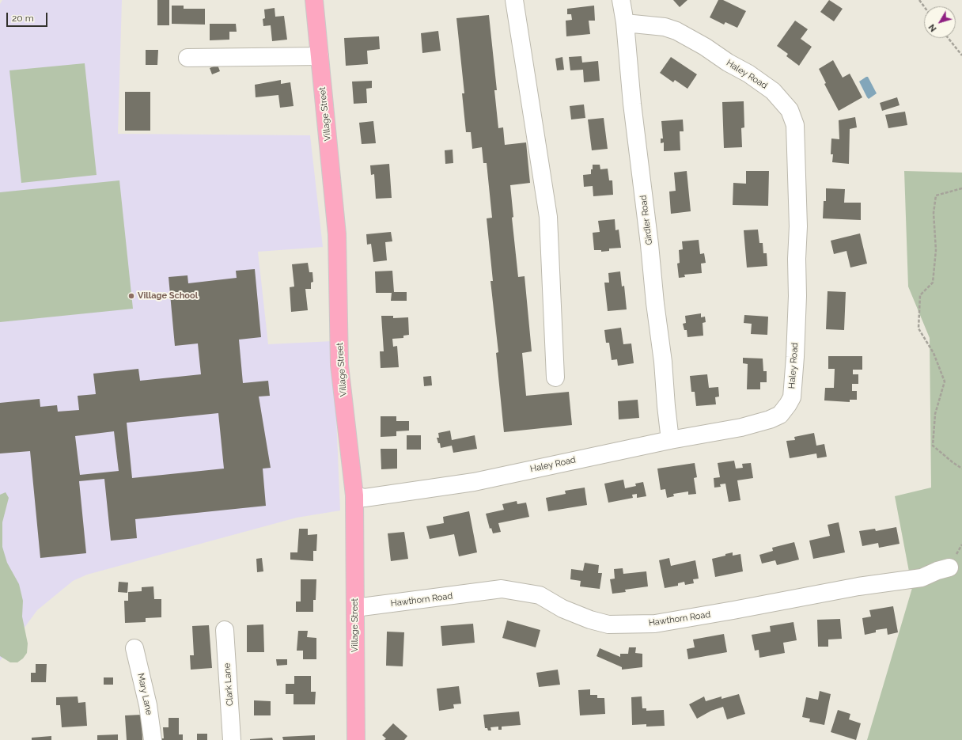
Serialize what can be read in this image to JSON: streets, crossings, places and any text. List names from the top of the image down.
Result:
{
  "streets": {
    "main road": ["Village Street"],
    "street": [
      "Haley Road",
      "Girdler Road",
      "Hawthorn Road",
      "Clark Lane",
      "Mary Lane"
    ]
  },
  "crossings": [
    ["Haley Road", "Village Street"],
    ["Haley Road", "Girdler Road"],
    ["Village Street", "Hawthorn Road"]
  ],
  "places": ["Village School"],
  "scale_bar": "20 m",
  "north": "bottom left"
}
